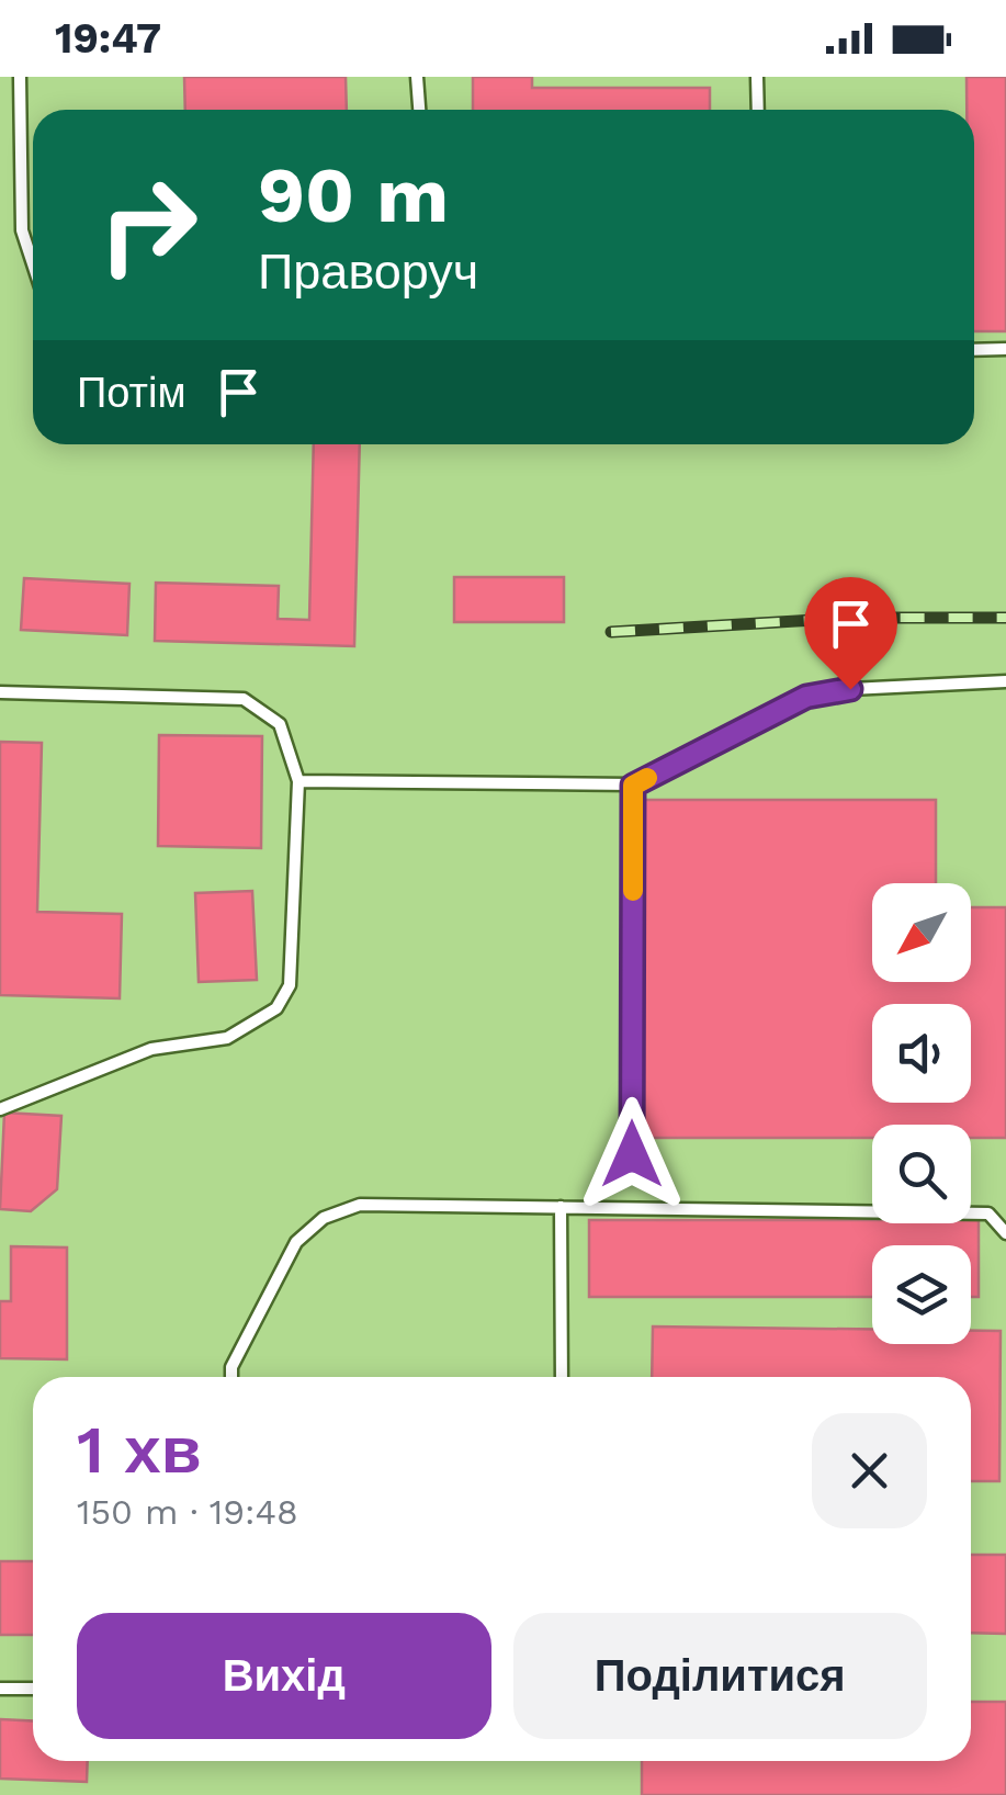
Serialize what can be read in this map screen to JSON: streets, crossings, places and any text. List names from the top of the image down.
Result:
{
  "north": "bottom left",
  "page": {
    "status": "19:47",
    "turn": ["90 m", "Праворуч"],
    "then": "Потім",
    "heading": ["1 хв", "150 m · 19:48"],
    "buttons": ["Вихід", "Поділитися"]
  }
}
